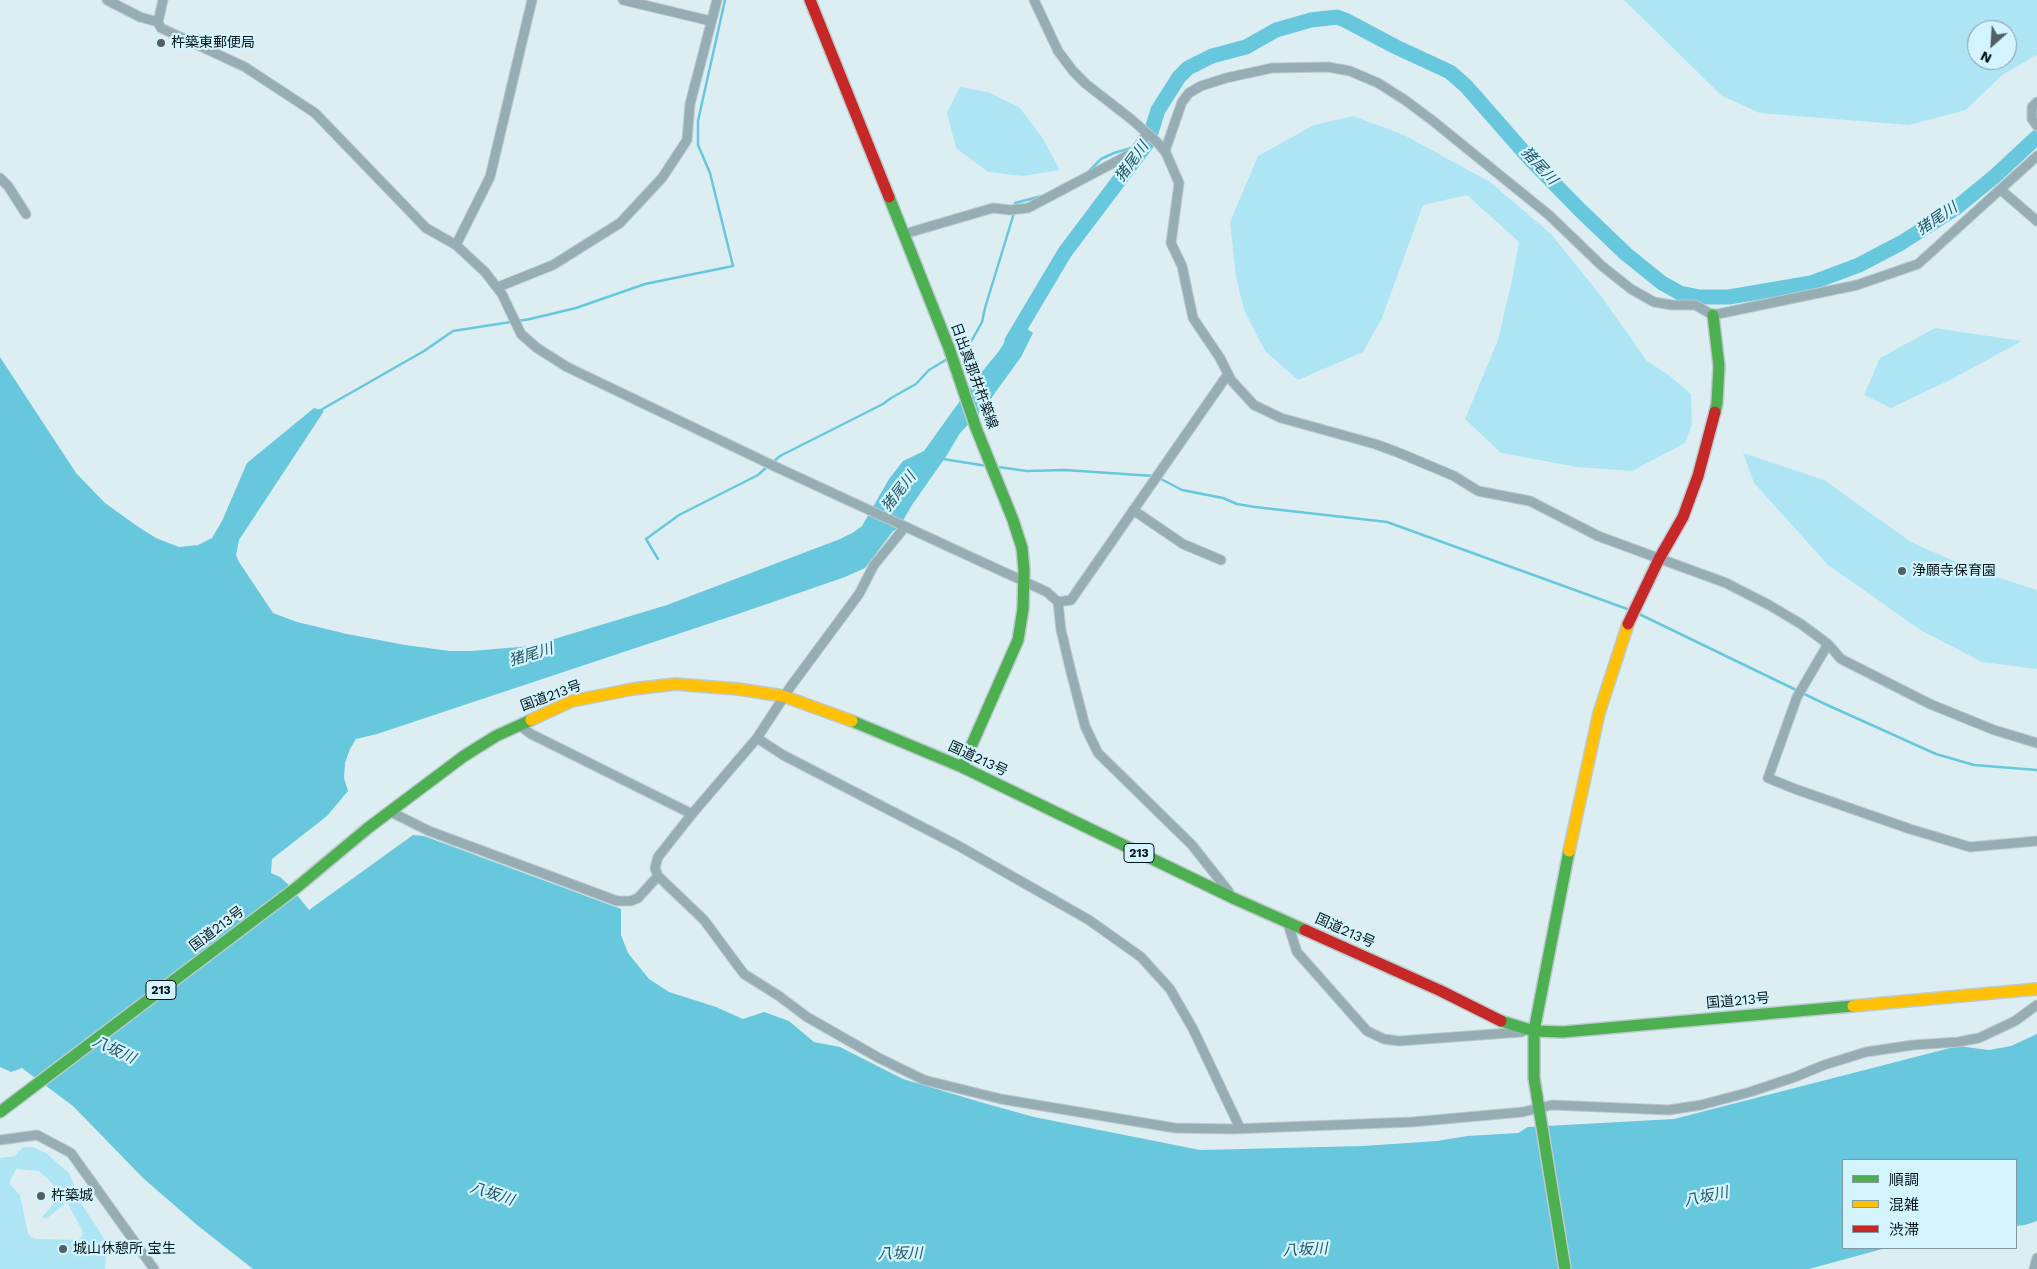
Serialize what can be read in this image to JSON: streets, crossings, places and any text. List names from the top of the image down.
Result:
{
  "streets": {
    "main road": ["日出真那井杵築線", "国道213号", "213"]
  },
  "crossings": [
    ["日出真那井杵築線", "国道213号"]
  ],
  "water": ["猪尾川", "八坂川"],
  "places": [
    "杵築東郵便局",
    "浄願寺保育園",
    "杵築城",
    "城山休憩所 宝生"
  ],
  "legend": ["順調", "混雑", "渋滞"],
  "north": "bottom left"
}
